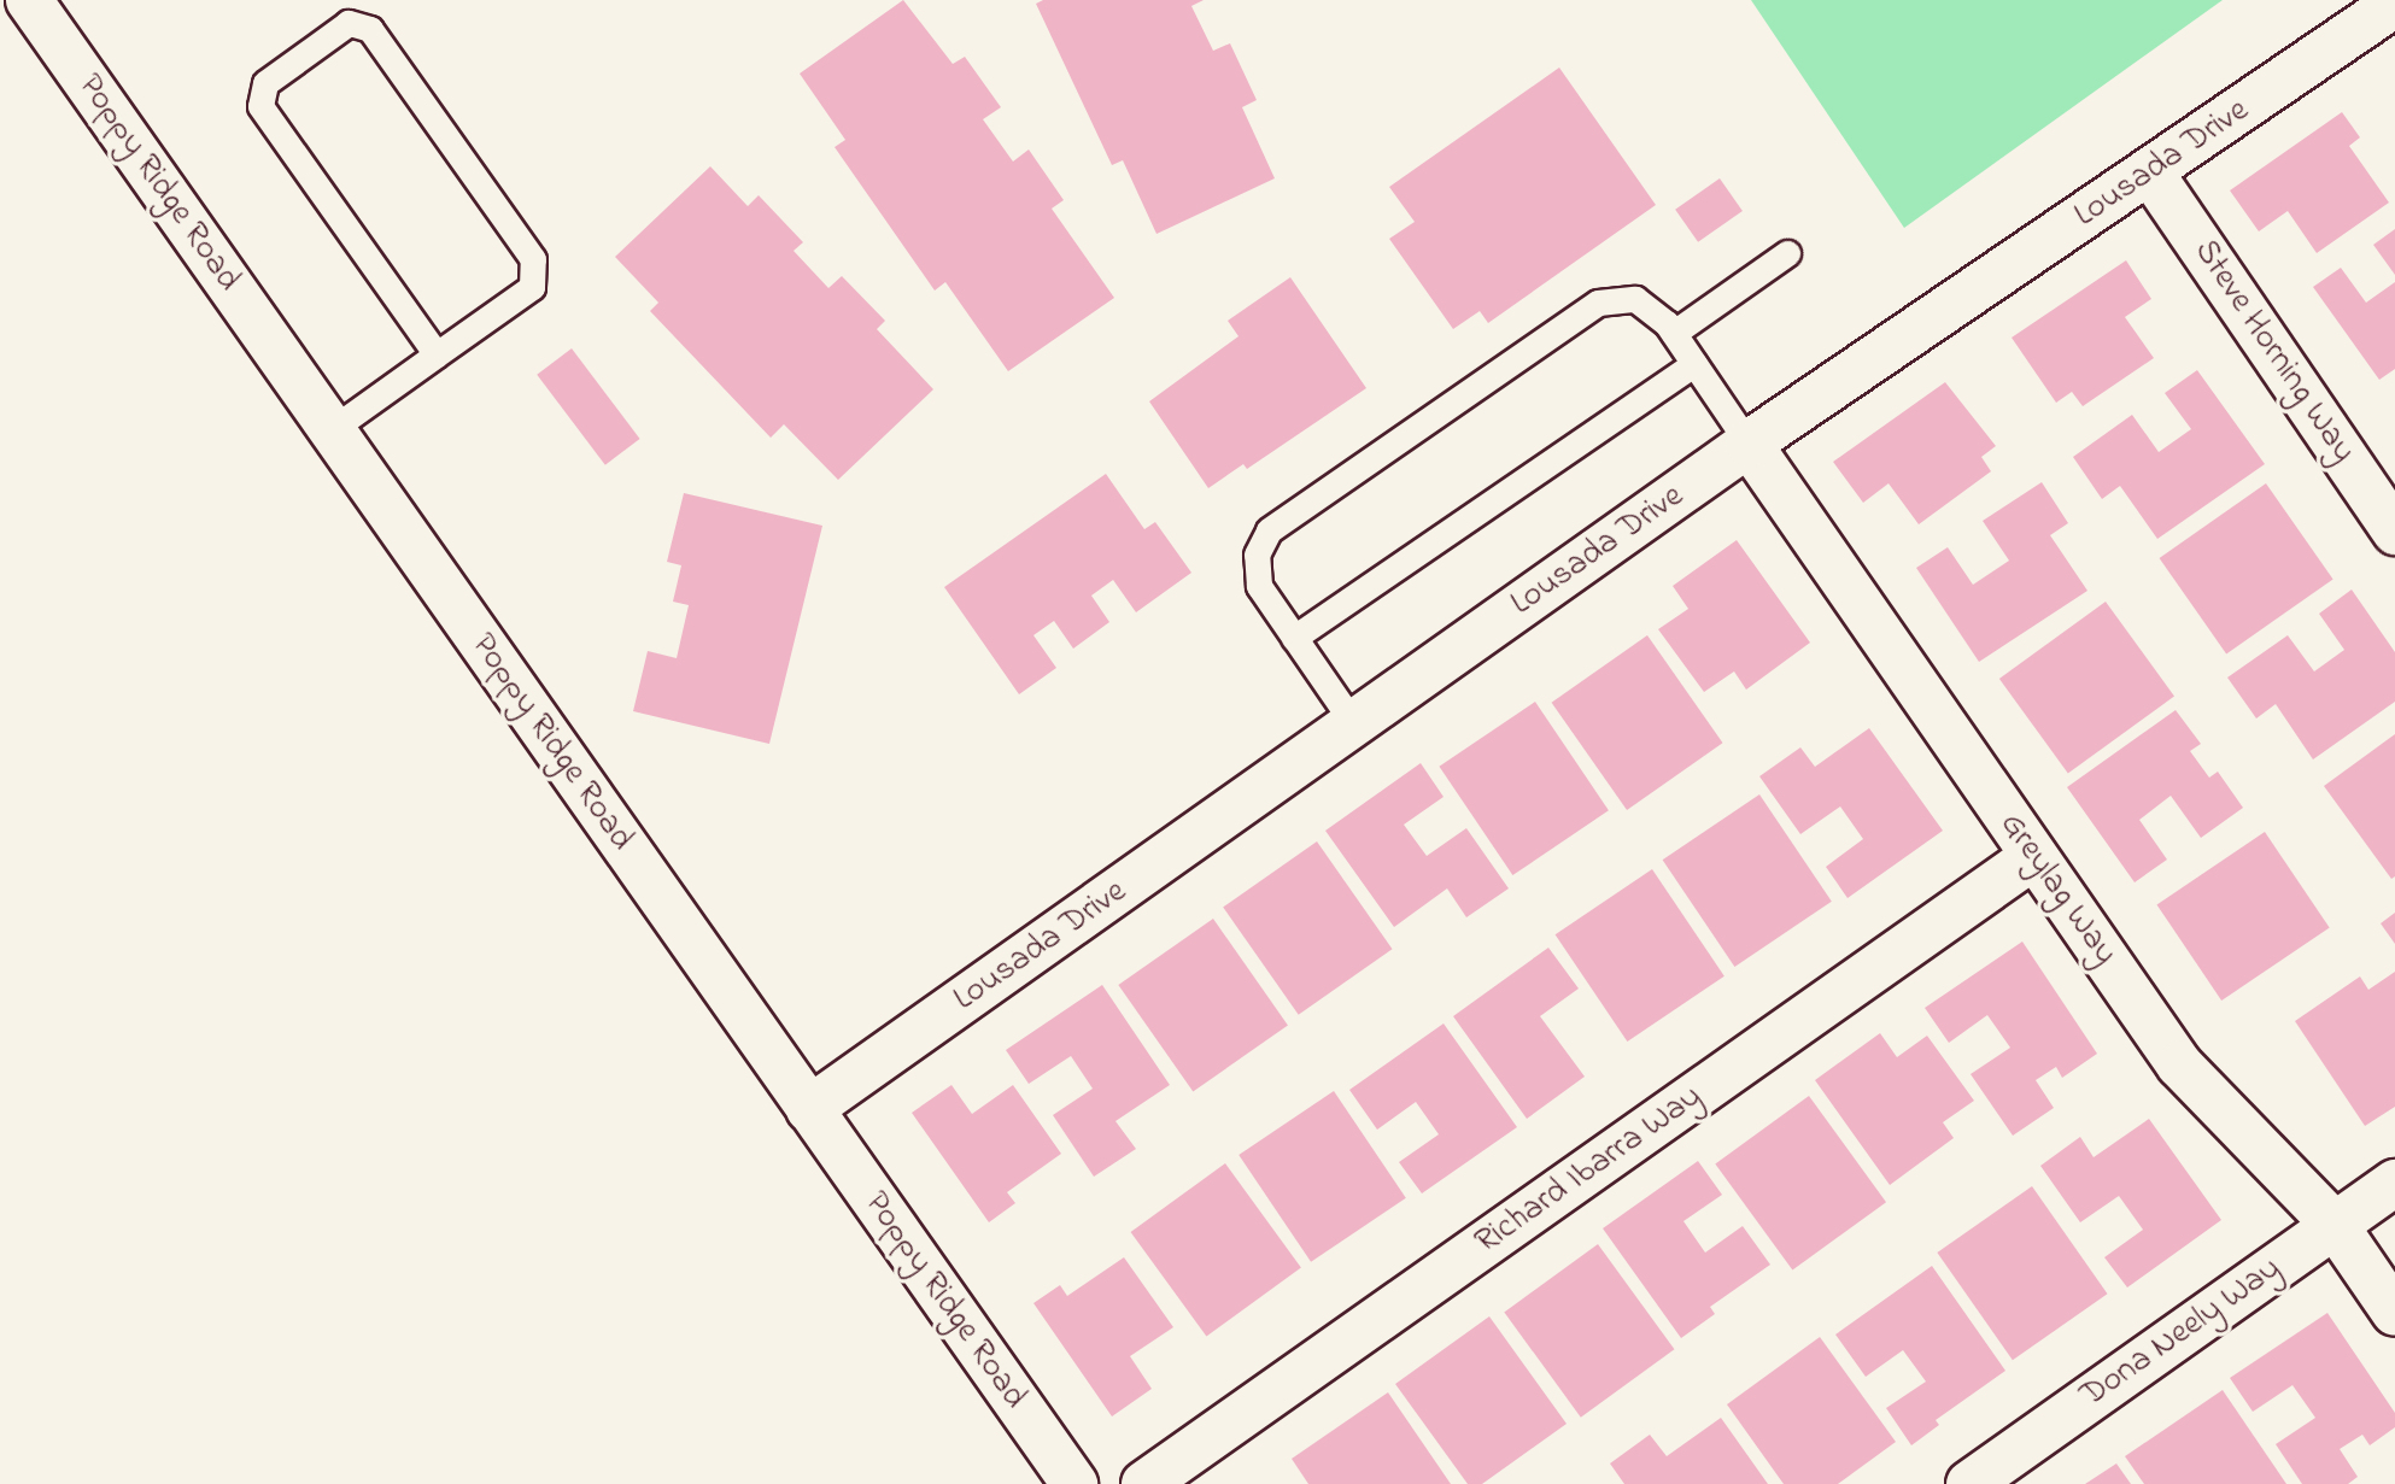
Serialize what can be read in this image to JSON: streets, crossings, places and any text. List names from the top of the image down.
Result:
{
  "streets": {
    "street": [
      "Lousada Drive",
      "Poppy Ridge Road",
      "Steve Horning Way",
      "Greylag Way",
      "Richard Ibarra Way",
      "Dona Neely Way"
    ]
  },
  "crossings": [
    ["Lousada Drive", "Poppy Ridge Road"],
    ["Lousada Drive", "Steve Horning Way"],
    ["Lousada Drive", "Greylag Way"],
    ["Greylag Way", "Richard Ibarra Way"],
    ["Greylag Way", "Dona Neely Way"]
  ]
}
